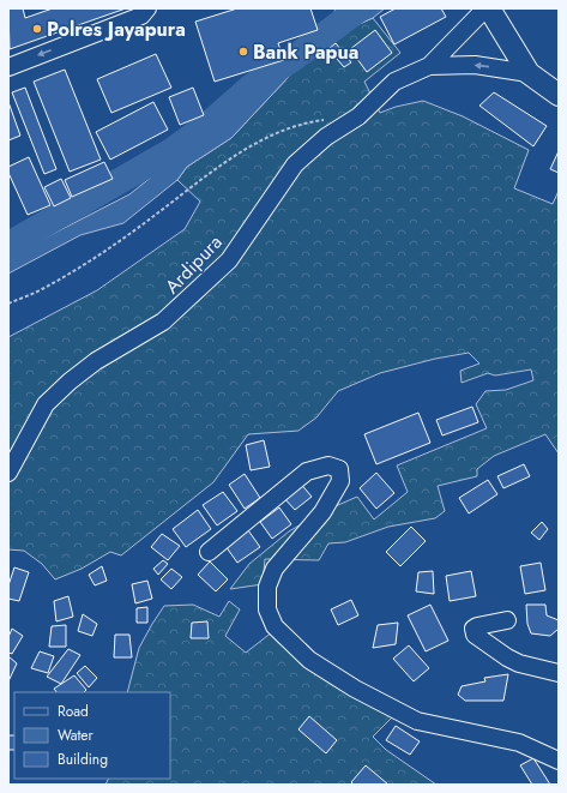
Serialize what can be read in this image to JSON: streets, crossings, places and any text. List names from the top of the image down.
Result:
{
  "streets": {
    "street": ["Ardipura"]
  },
  "places": ["Polres Jayapura", "Bank Papua"],
  "legend": ["Road", "Water", "Building"]
}
